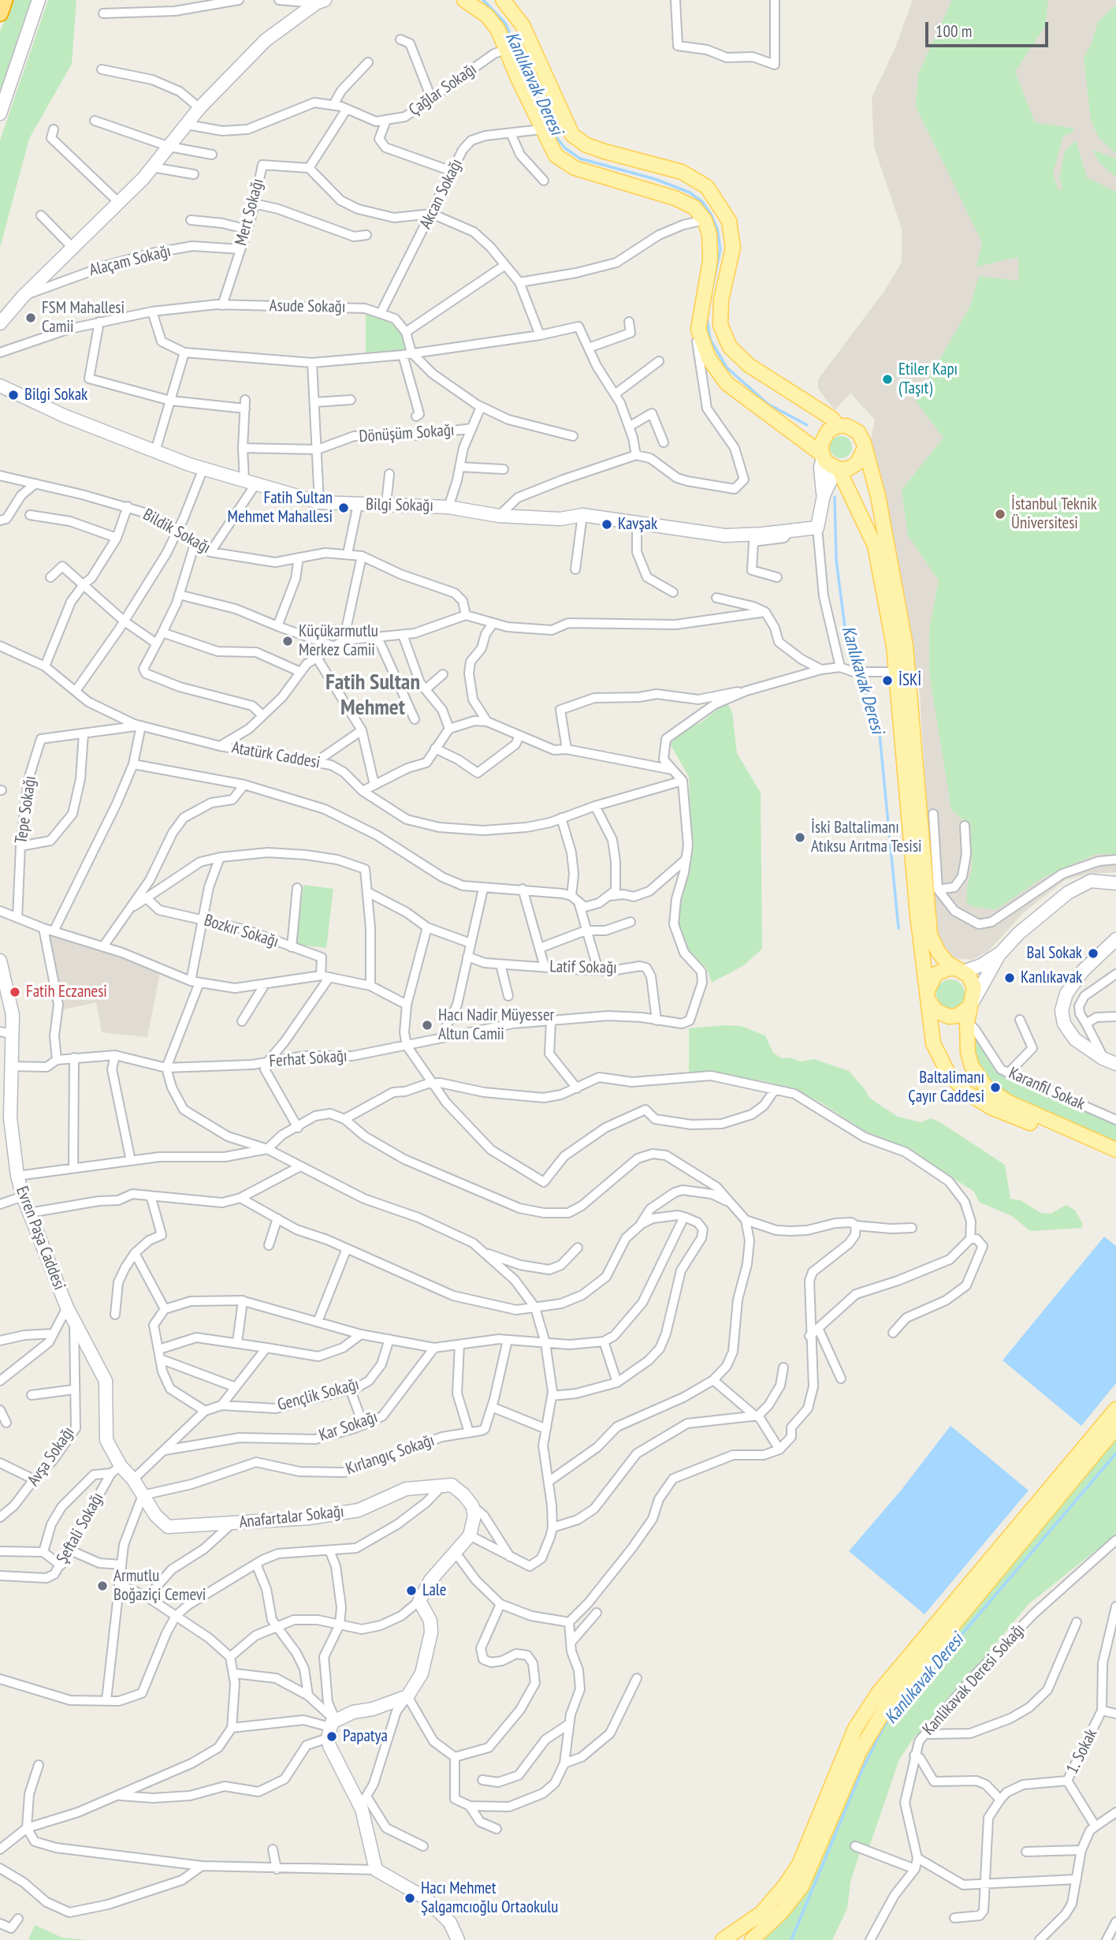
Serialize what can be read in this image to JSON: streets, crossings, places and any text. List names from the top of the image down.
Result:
{
  "streets": {
    "street": [
      "Çağlar Sokağı",
      "Akcan Sokağı",
      "Mert Sokağı",
      "Alaçam Sokağı",
      "Asude Sokağı",
      "Dönüşüm Sokağı",
      "Bilgi Sokağı",
      "Bildik Sokağı",
      "Atatürk Caddesi",
      "Tepe Sokağı",
      "Bozkır Sokağı",
      "Latif Sokağı",
      "Ferhat Sokağı",
      "Karanfil Sokak",
      "Evren Paşa Caddesi",
      "Gençlik Sokağı",
      "Kar Sokağı",
      "Kırlangıç Sokağı",
      "Avşa Sokağı",
      "Anafartalar Sokağı",
      "Şeftali Sokağı",
      "Kanlikavak Deresi Sokağı",
      "1. Sokak"
    ]
  },
  "crossings": [
    ["Akcan Sokağı", "Asude Sokağı"],
    ["Mert Sokağı", "Alaçam Sokağı"],
    ["Mert Sokağı", "Asude Sokağı"],
    ["Atatürk Caddesi", "Tepe Sokağı"],
    ["Latif Sokağı", "Ferhat Sokağı"],
    ["Ferhat Sokağı", "Evren Paşa Caddesi"],
    ["Evren Paşa Caddesi", "Kırlangıç Sokağı"],
    ["Evren Paşa Caddesi", "Avşa Sokağı"],
    ["Evren Paşa Caddesi", "Anafartalar Sokağı"],
    ["Evren Paşa Caddesi", "Şeftali Sokağı"],
    ["Kırlangıç Sokağı", "Anafartalar Sokağı"]
  ],
  "districts": ["Fatih Sultan Mehmet"],
  "water": ["Kanlıkavak Deresi"],
  "places": [
    "FSM Mahallesi Camii",
    "Etiler Kapı (Taşıt)",
    "Bilgi Sokak",
    "Fatih Sultan Mehmet Mahallesi",
    "İstanbul Teknik Üniversitesi",
    "Kavşak",
    "Küçükarmutlu Merkez Camii",
    "İSKİ",
    "İski Baltalimanı Atıksu Arıtma Tesisi",
    "Bal Sokak",
    "Kanlıkavak",
    "Fatih Eczanesi",
    "Hacı Nadir Müyesser Altun Camii",
    "Baltalimanı Çayır Caddesi",
    "Armutlu Boğaziçi Cemevi",
    "Lale",
    "Papatya",
    "Hacı Mehmet Şalgamcıoğlu Ortaokulu"
  ],
  "scale_bar": "100 m"
}
